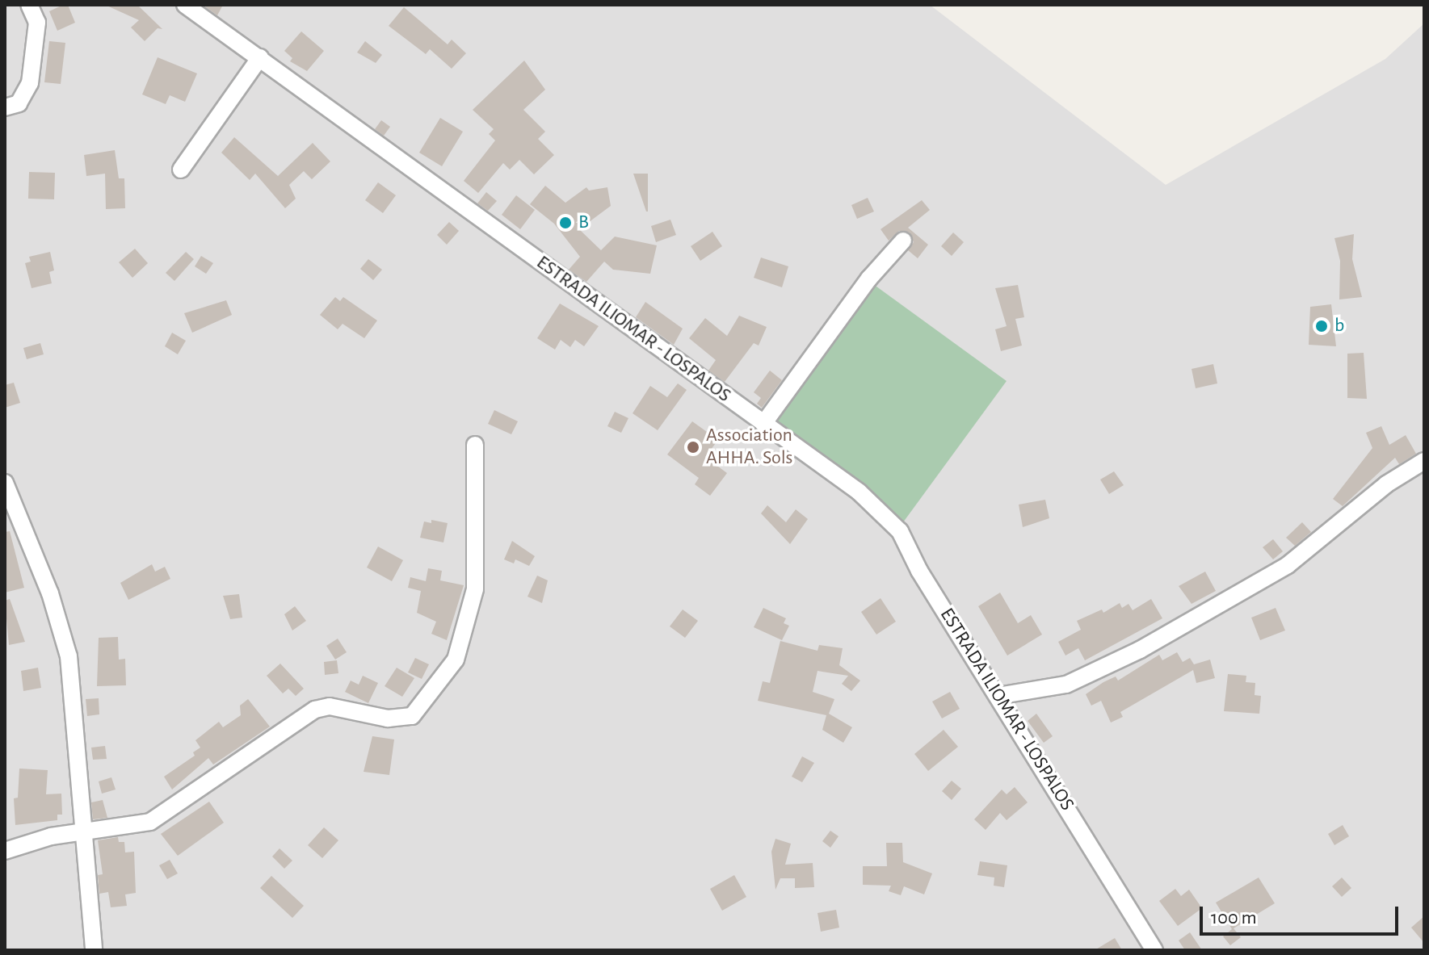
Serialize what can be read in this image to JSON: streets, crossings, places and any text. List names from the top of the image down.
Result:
{
  "streets": {
    "street": ["ESTRADA ILIOMAR - LOSPALOS"]
  },
  "places": ["B", "b", "Association AHHA. Sols"],
  "scale_bar": "100 m"
}
